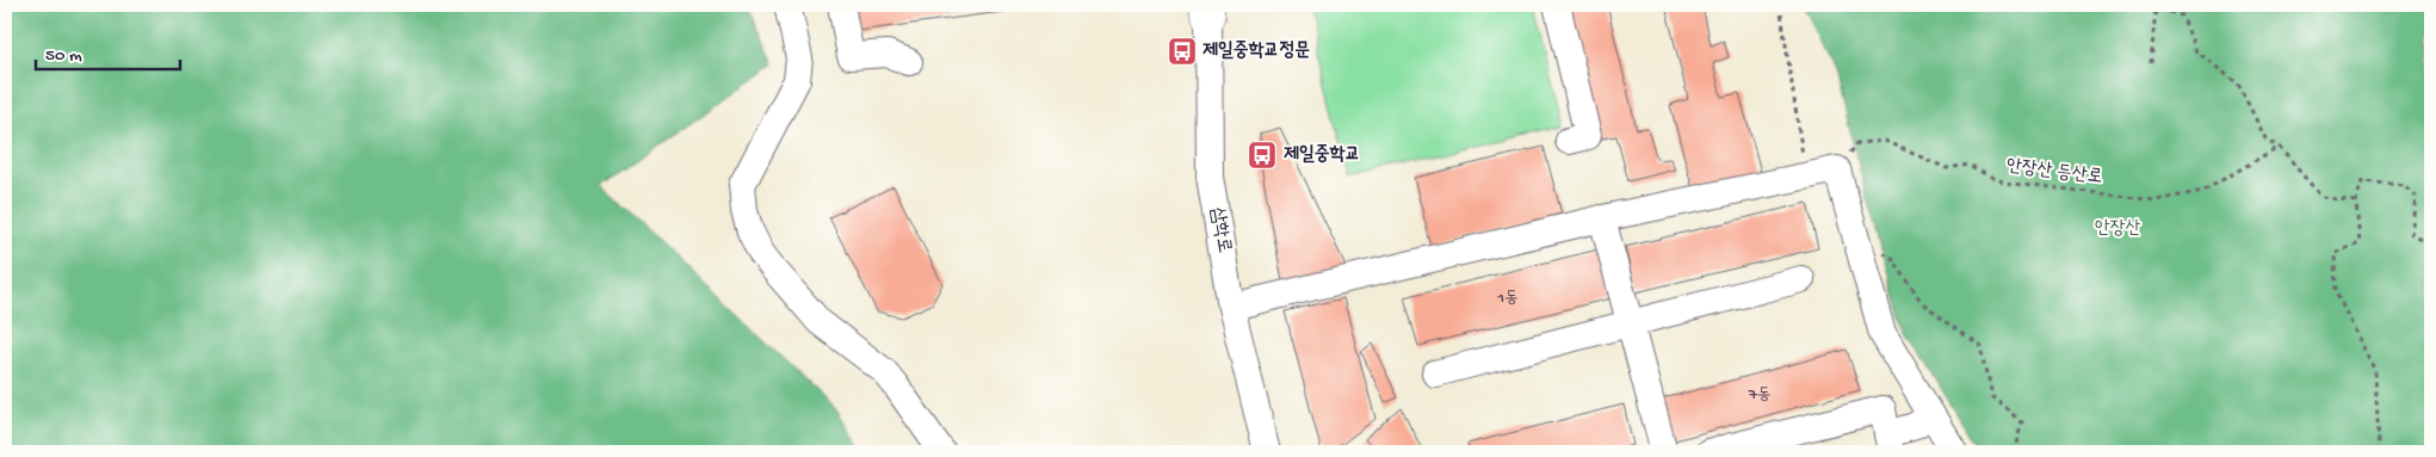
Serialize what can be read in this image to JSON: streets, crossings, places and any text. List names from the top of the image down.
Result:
{
  "streets": {
    "street": ["삼학로"],
    "path": ["안장산 등산로"]
  },
  "parks": ["안장산"],
  "places": {
    "bus stop": ["제일중학교정문", "제일중학교"]
  },
  "house_numbers": ["1동", "7동"],
  "scale_bar": "50 m"
}
